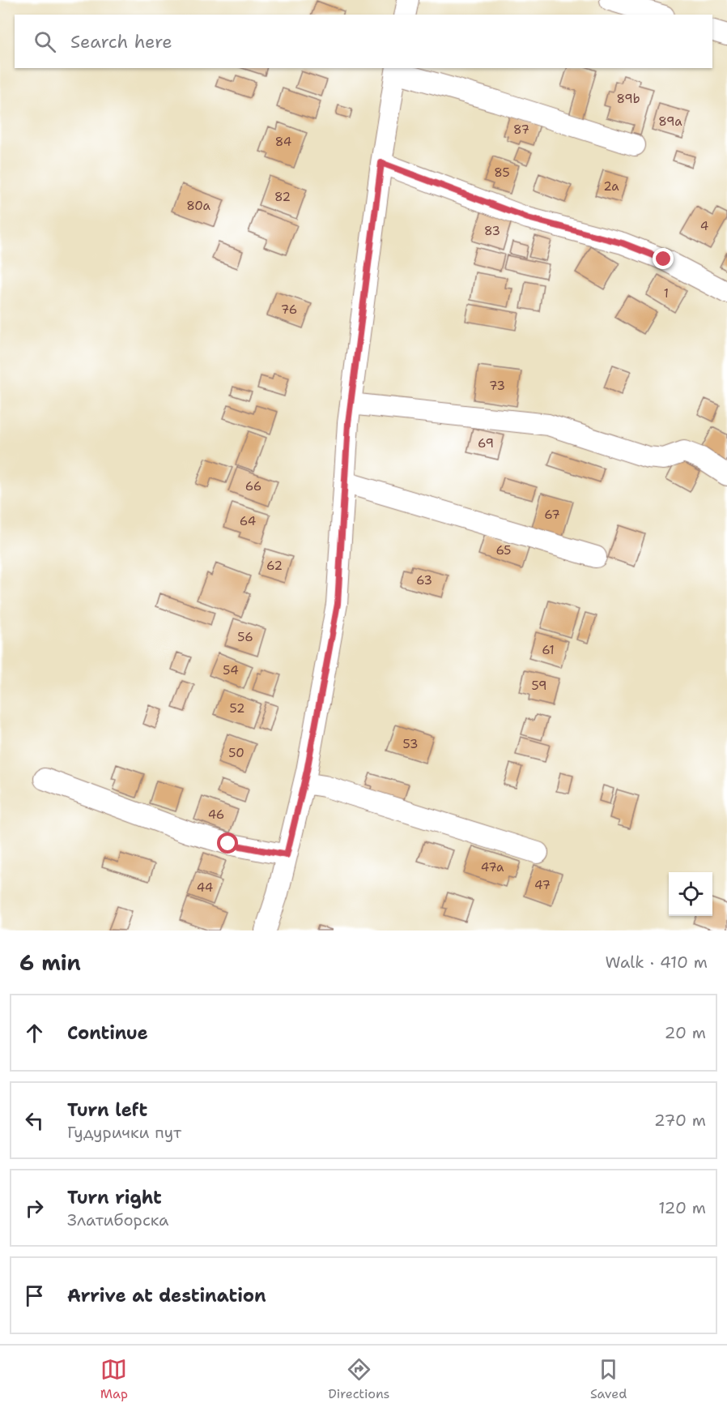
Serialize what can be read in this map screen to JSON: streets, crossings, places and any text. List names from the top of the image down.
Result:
{
  "house_numbers": [
    "89b",
    "89a",
    "87",
    "84",
    "85",
    "2a",
    "82",
    "80a",
    "4",
    "83",
    "1",
    "76",
    "73",
    "69",
    "66",
    "67",
    "64",
    "65",
    "62",
    "63",
    "56",
    "61",
    "54",
    "59",
    "52",
    "53",
    "50",
    "46",
    "47a",
    "47",
    "44"
  ],
  "page": {
    "search": "Search here",
    "heading": ["6 min", "Walk · 410 m"],
    "list": [
      ["Continue", "20 m"],
      ["Turn left", "Гудурички пут", "270 m"],
      ["Turn right", "Златиборска", "120 m"],
      "Arrive at destination"
    ],
    "nav": ["Map", "Directions", "Saved"]
  }
}
